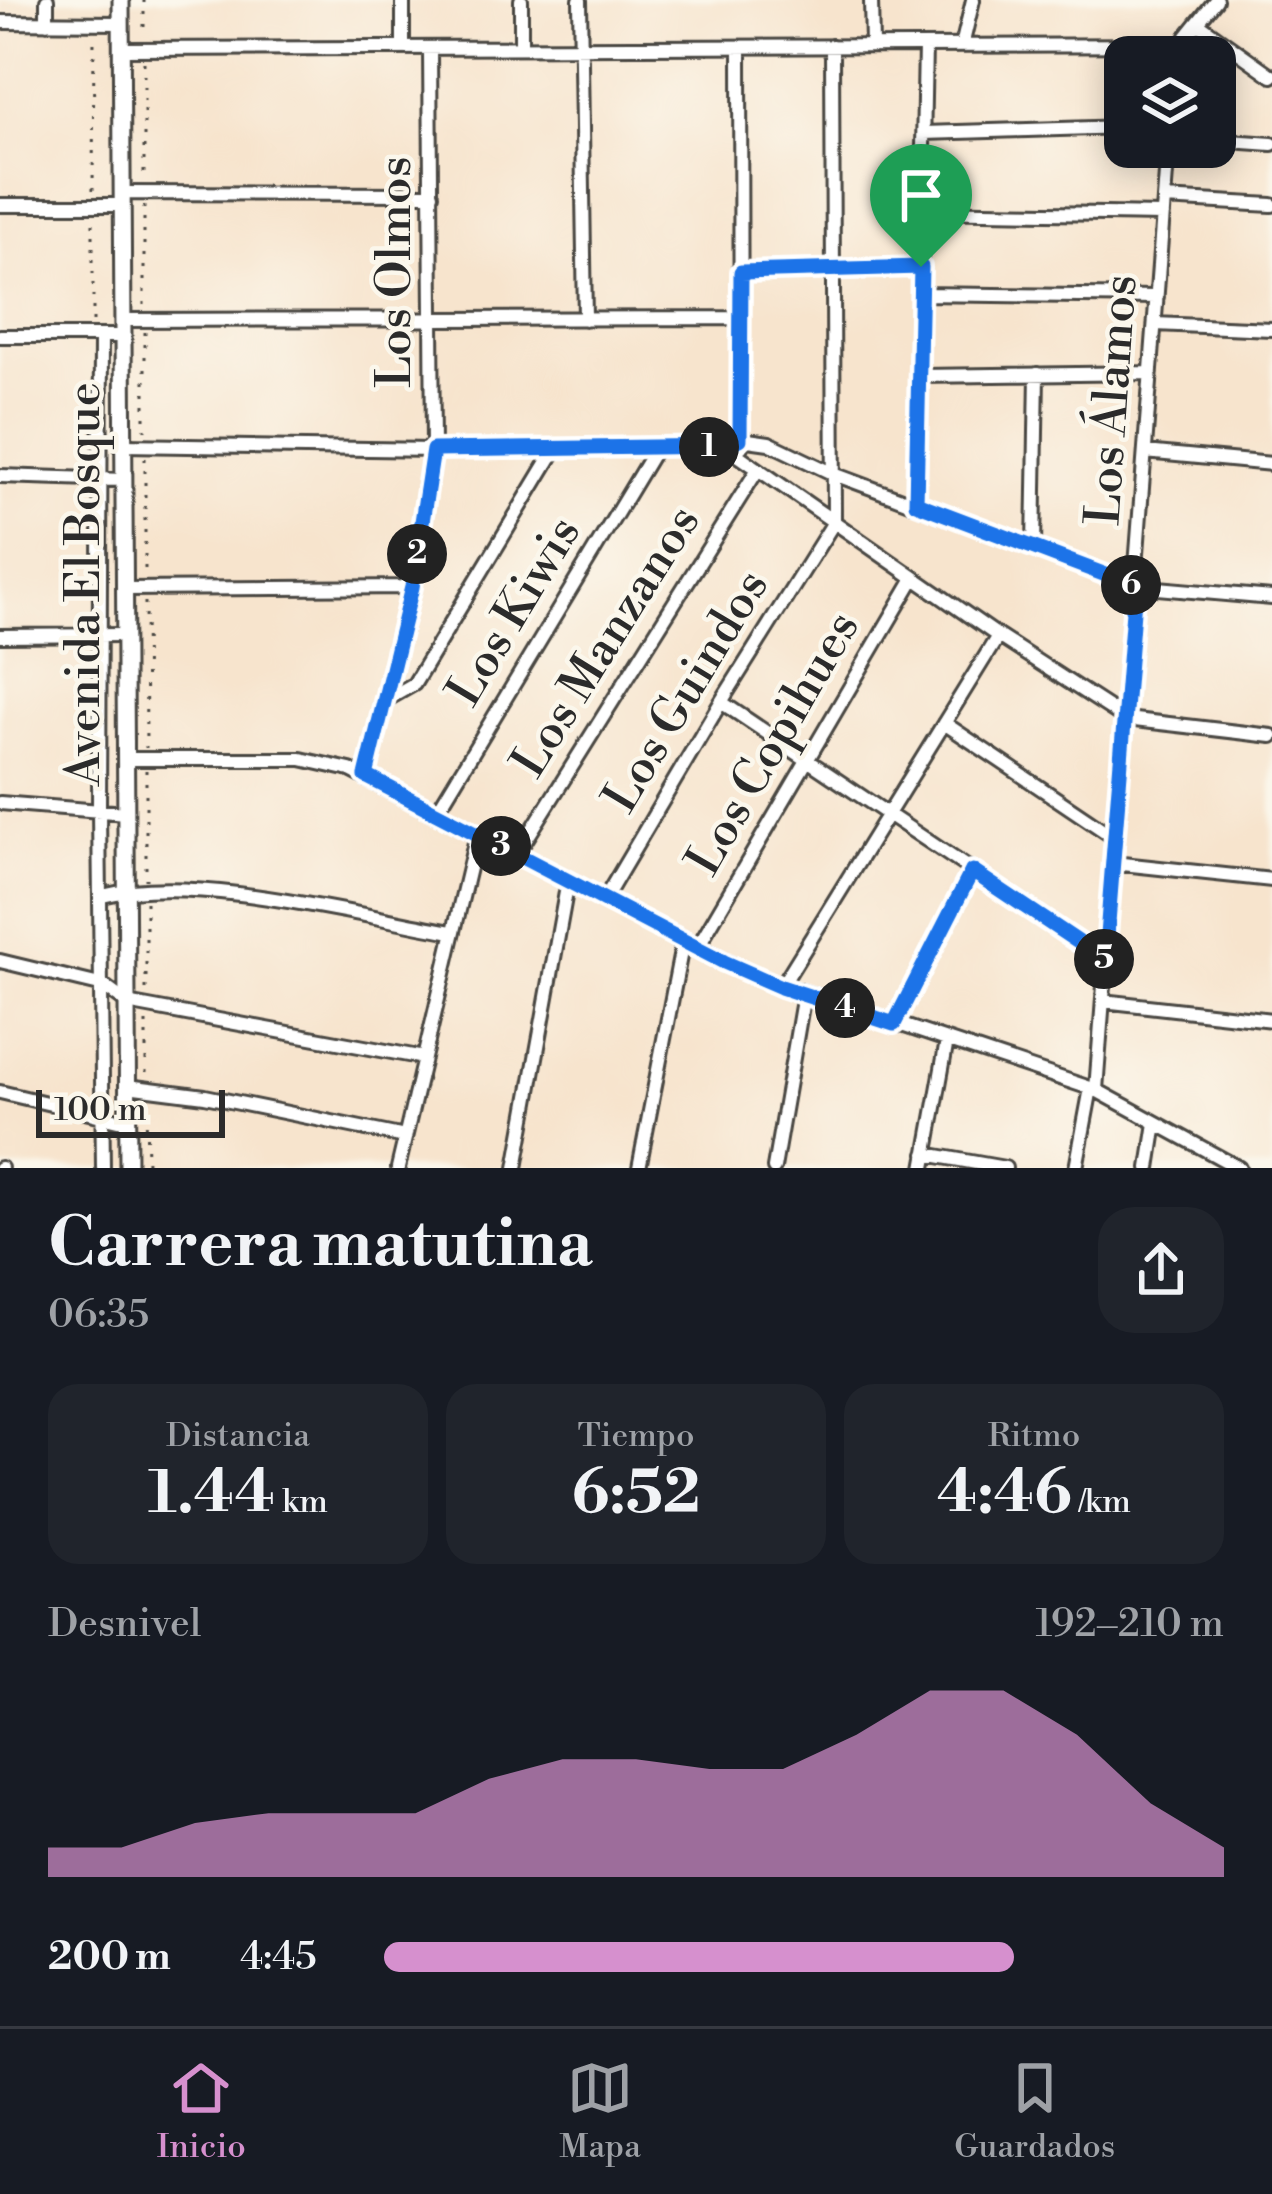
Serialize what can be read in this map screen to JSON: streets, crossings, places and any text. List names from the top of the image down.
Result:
{
  "streets": {
    "main road": ["Avenida El Bosque"],
    "street": [
      "Los Olmos",
      "Los Álamos",
      "Los Kiwis",
      "Los Manzanos",
      "Los Guindos",
      "Los Copihues"
    ]
  },
  "scale_bar": "100 m",
  "page": {
    "pins": [
      "1",
      "2",
      "6",
      "3",
      "5",
      "4"
    ],
    "scale": "100 m",
    "heading": ["Carrera matutina", "06:35"],
    "stats": [
      ["Distancia", "1.44 km"],
      ["Tiempo", "6:52"],
      ["Ritmo", "4:46 /km"]
    ],
    "chart": ["Desnivel", "192–210 m"],
    "list": [
      {
        "name": "200 m",
        "note": "4:45"
      }
    ],
    "tabs": ["Inicio", "Mapa", "Guardados"]
  }
}
